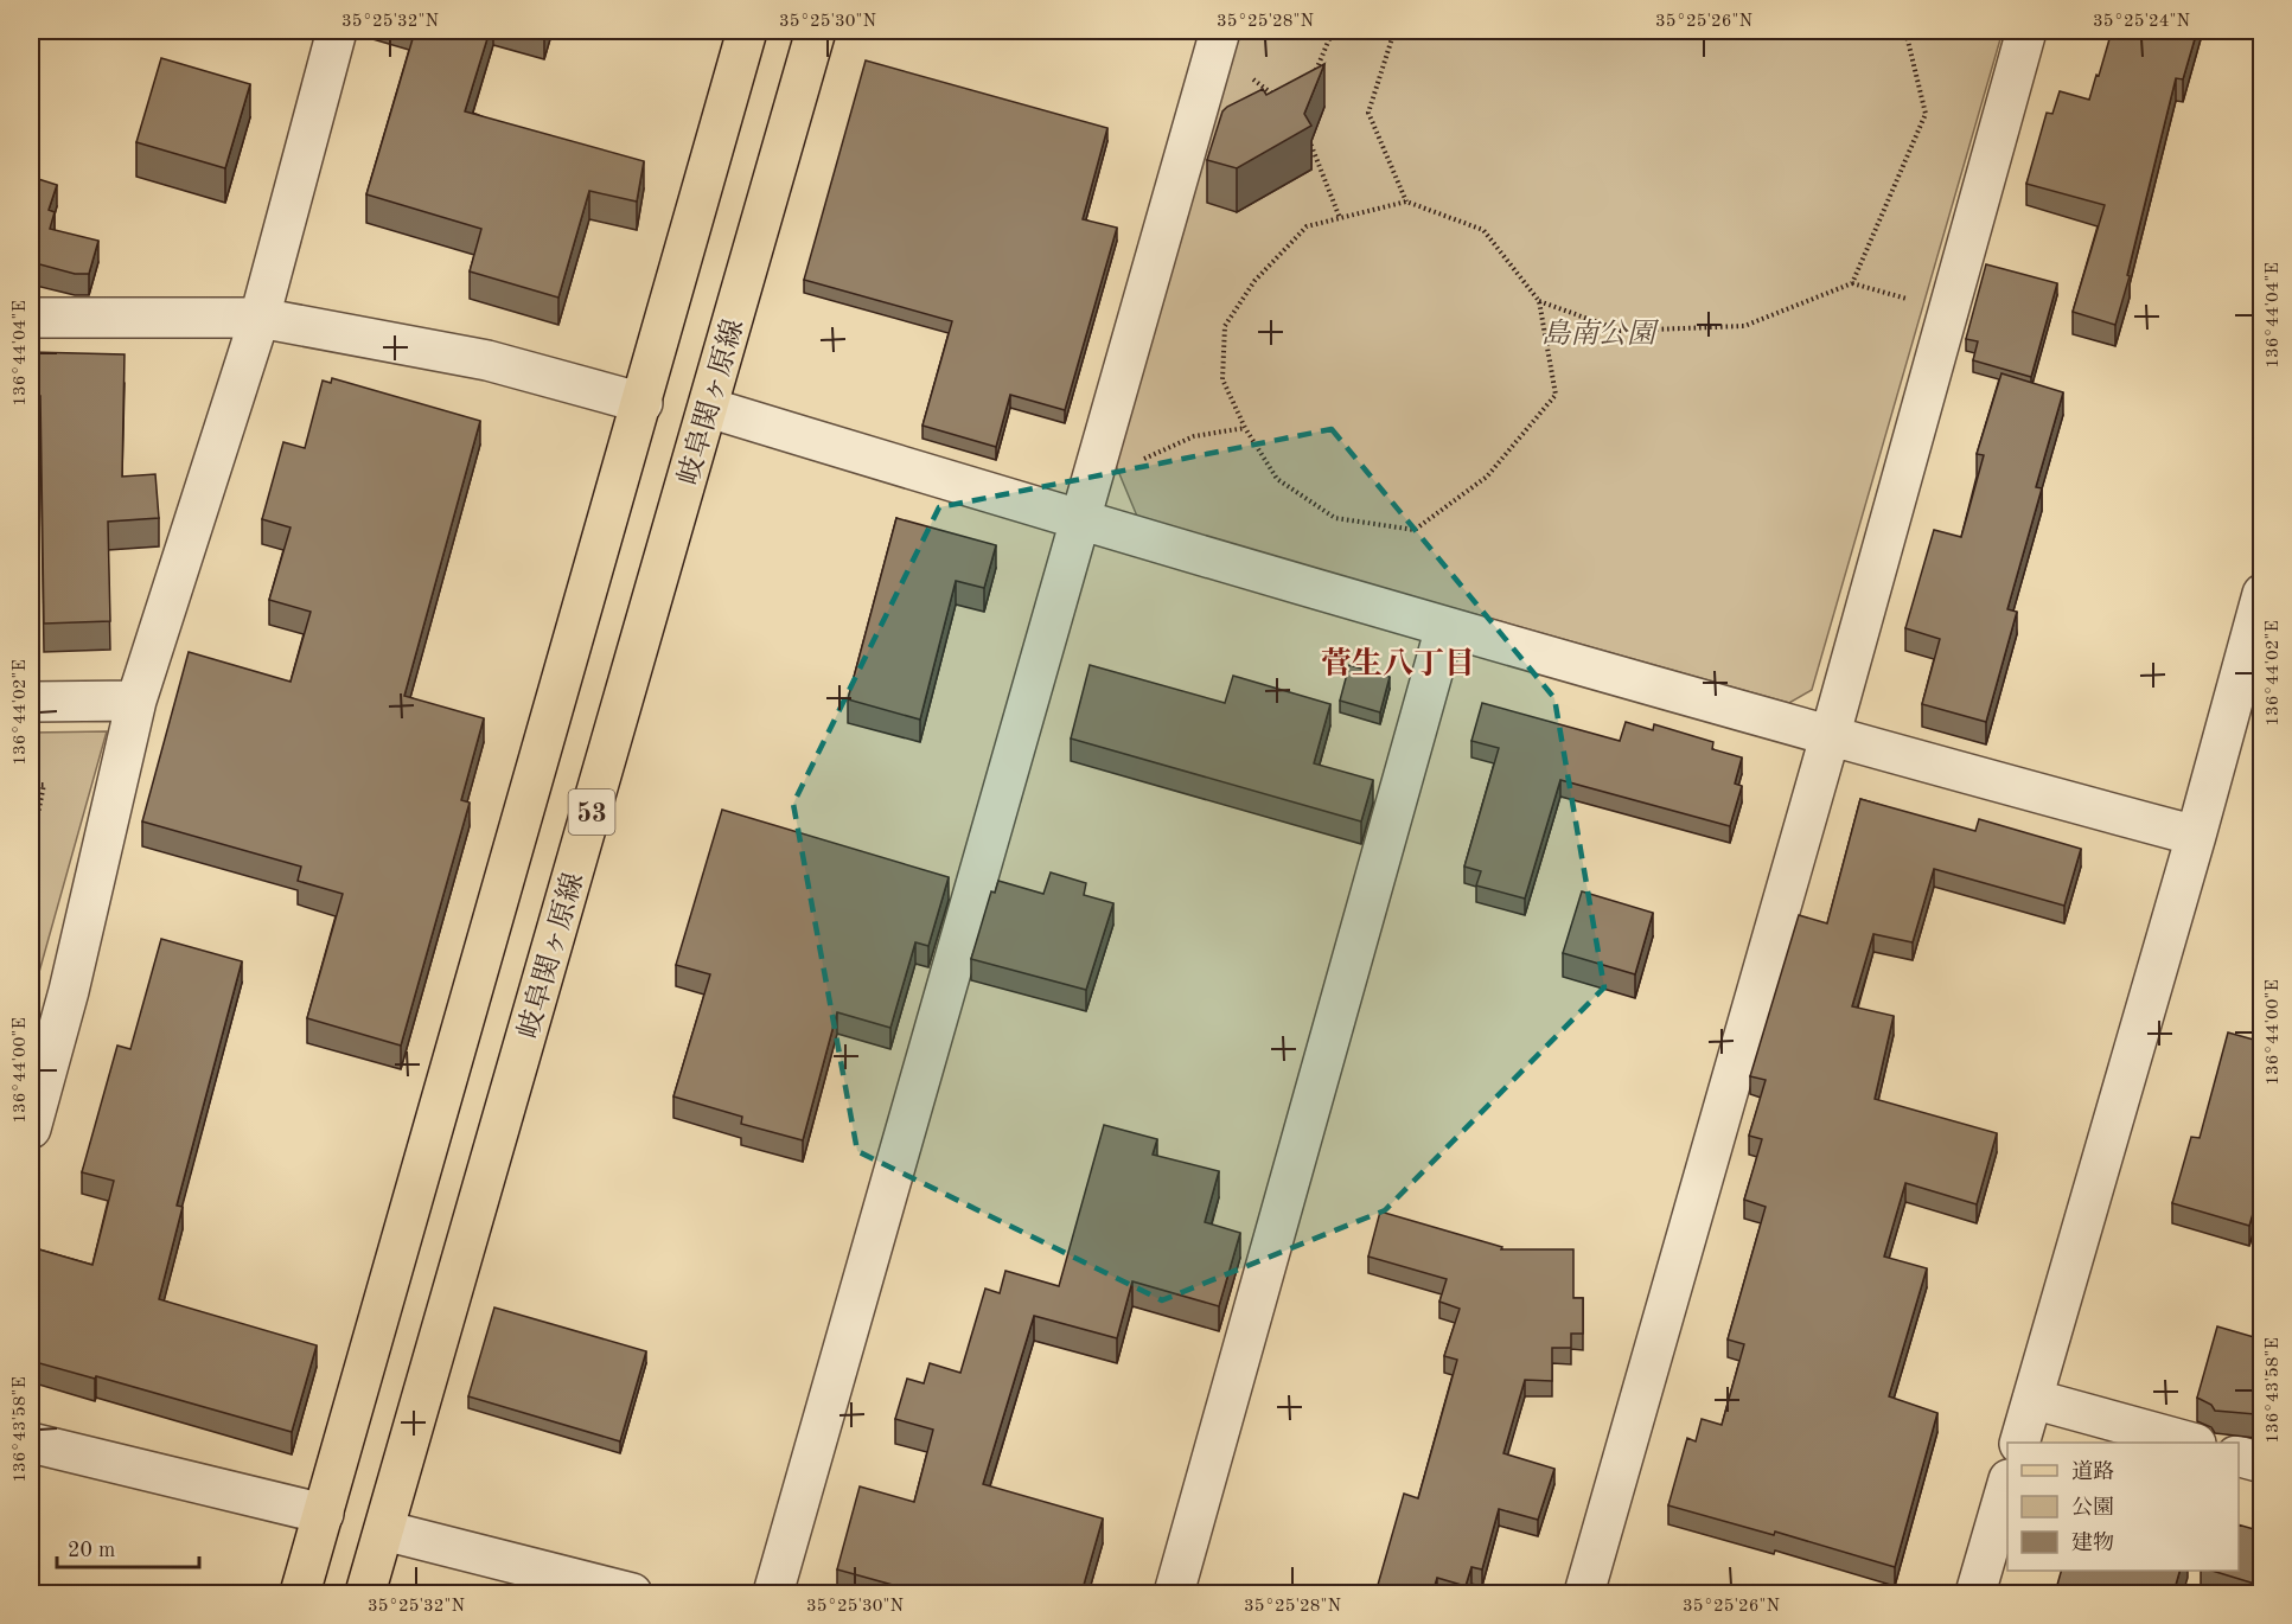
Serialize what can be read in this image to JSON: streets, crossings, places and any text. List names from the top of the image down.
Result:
{
  "streets": {
    "main road": ["岐阜関ヶ原線", "53"]
  },
  "districts": ["菅生八丁目"],
  "parks": ["島南公園"],
  "legend": ["道路", "公園", "建物"],
  "scale_bar": "20 m",
  "coordinates": [
    "35°25'32\"N",
    "35°25'30\"N",
    "35°25'28\"N",
    "35°25'26\"N",
    "35°25'24\"N",
    "136°44'04\"E",
    "136°44'02\"E",
    "136°44'00\"E",
    "136°43'58\"E"
  ]
}
